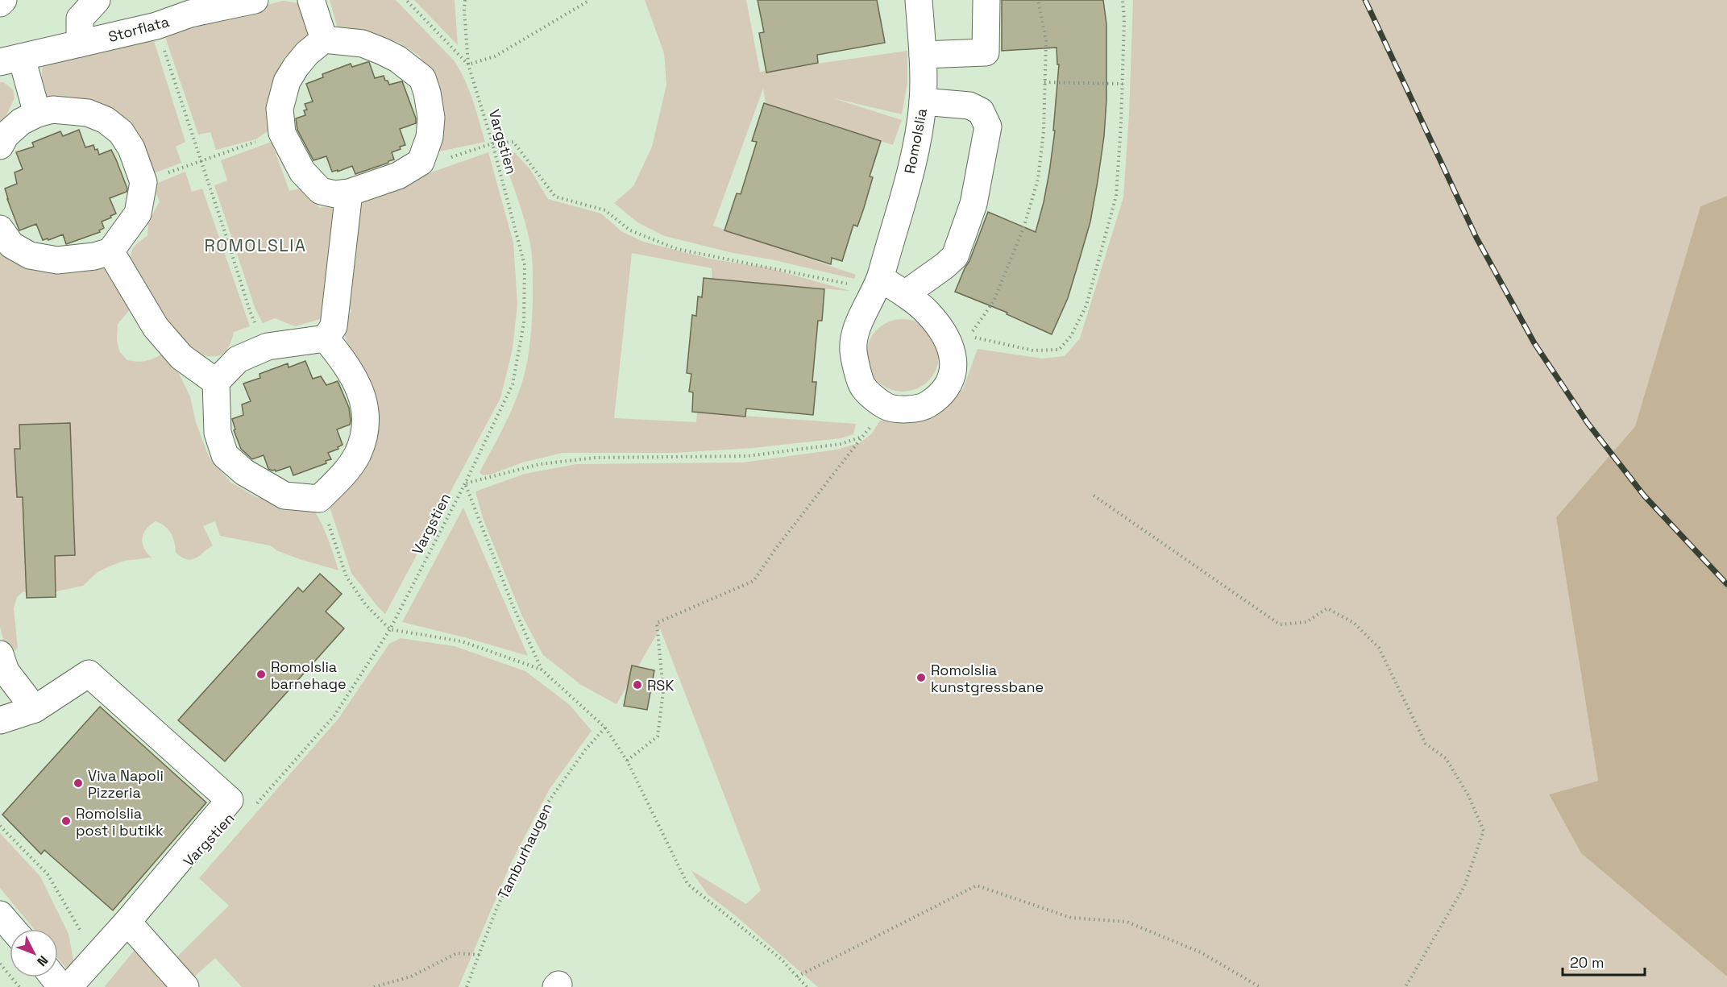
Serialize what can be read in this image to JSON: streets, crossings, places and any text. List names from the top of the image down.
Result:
{
  "streets": {
    "street": ["Storflata", "Romolslia"],
    "path": ["Vargstien", "Tamburhaugen"]
  },
  "districts": ["ROMOLSLIA"],
  "places": [
    "Romolslia barnehage",
    "Romolslia kunstgressbane",
    "RSK",
    "Viva Napoli Pizzeria",
    "Romolslia post i butikk"
  ],
  "scale_bar": "20 m",
  "north": "bottom right"
}
